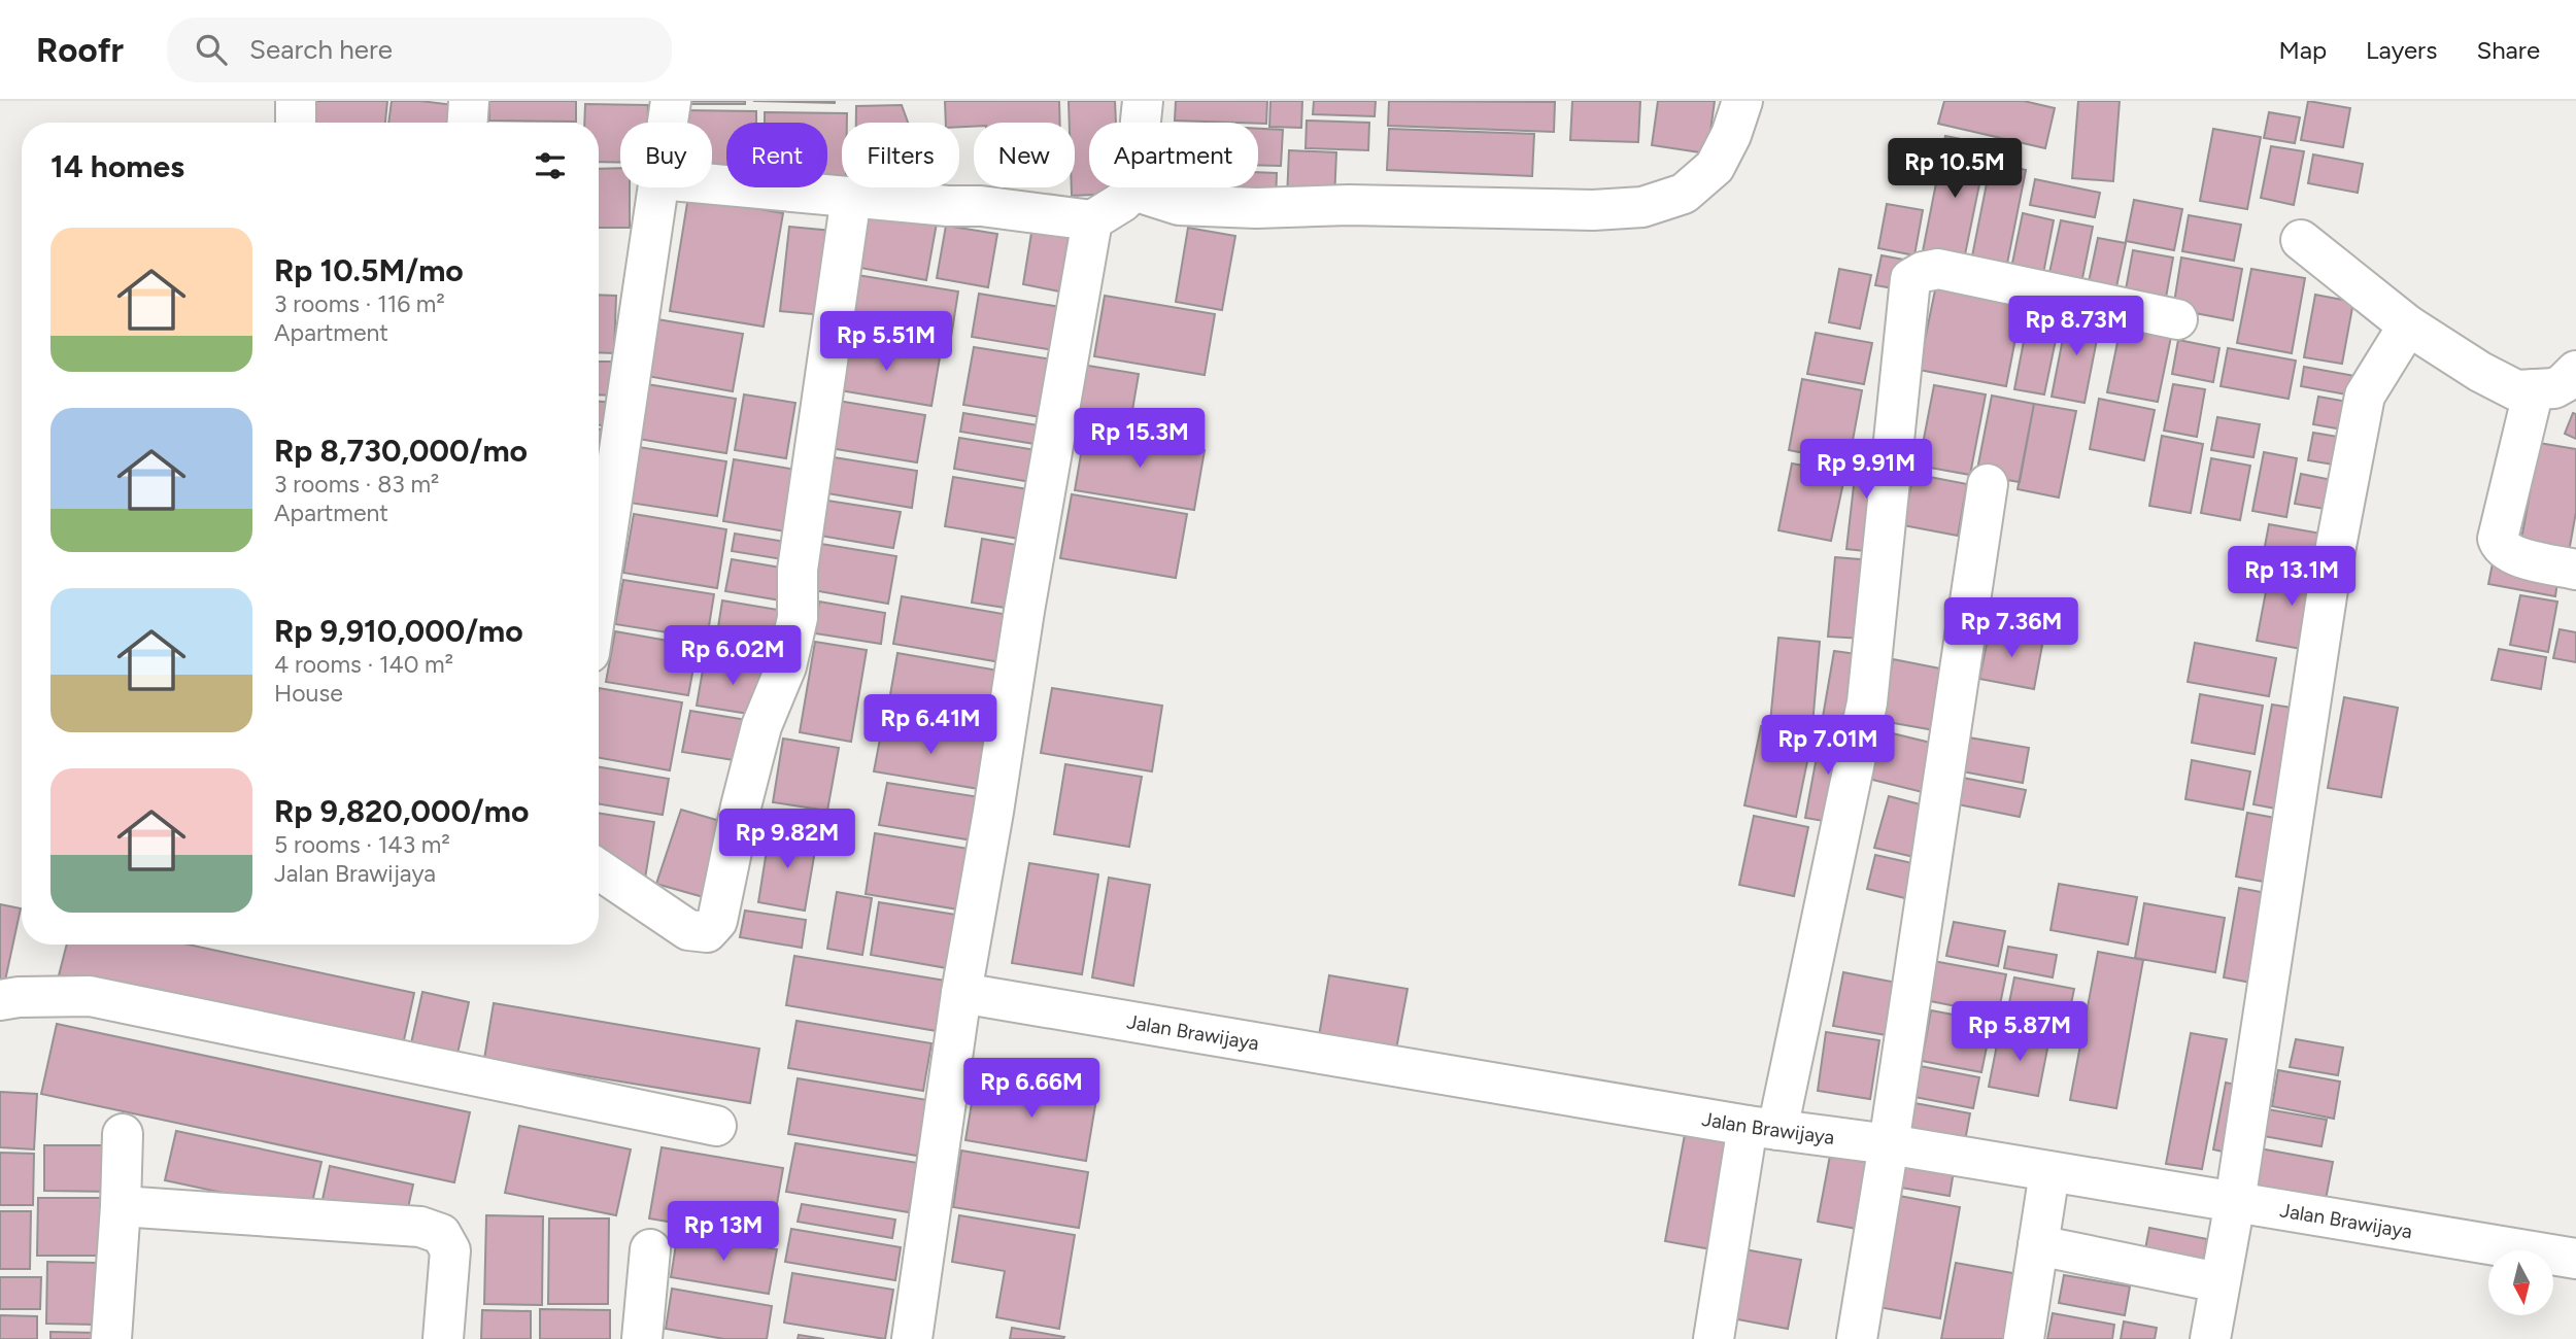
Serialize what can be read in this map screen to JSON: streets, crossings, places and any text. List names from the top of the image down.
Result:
{
  "streets": {
    "street": ["Jalan Brawijaya"]
  },
  "north": "bottom",
  "page": {
    "header": "Roofr",
    "search": "Search here",
    "nav": ["Map", "Layers", "Share"],
    "chip": [
      "Buy",
      "Rent",
      "Filters",
      "New",
      "Apartment"
    ],
    "heading": "14 homes",
    "price": [
      "Rp 10.5M",
      "Rp 8.73M",
      "Rp 5.51M",
      "Rp 15.3M",
      "Rp 9.91M",
      "Rp 13.1M",
      "Rp 7.36M",
      "Rp 6.02M",
      "Rp 6.41M",
      "Rp 7.01M",
      "Rp 9.82M",
      "Rp 5.87M",
      "Rp 6.66M",
      "Rp 13M"
    ],
    "list": [
      {
        "name": "Rp 10.5M/mo",
        "note": "3 rooms · 116 m² · Apartment"
      },
      {
        "name": "Rp 8,730,000/mo",
        "note": "3 rooms · 83 m² · Apartment"
      },
      {
        "name": "Rp 9,910,000/mo",
        "note": "4 rooms · 140 m² · House"
      },
      {
        "name": "Rp 9,820,000/mo",
        "note": "5 rooms · 143 m² · Jalan Brawijaya"
      }
    ]
  }
}
